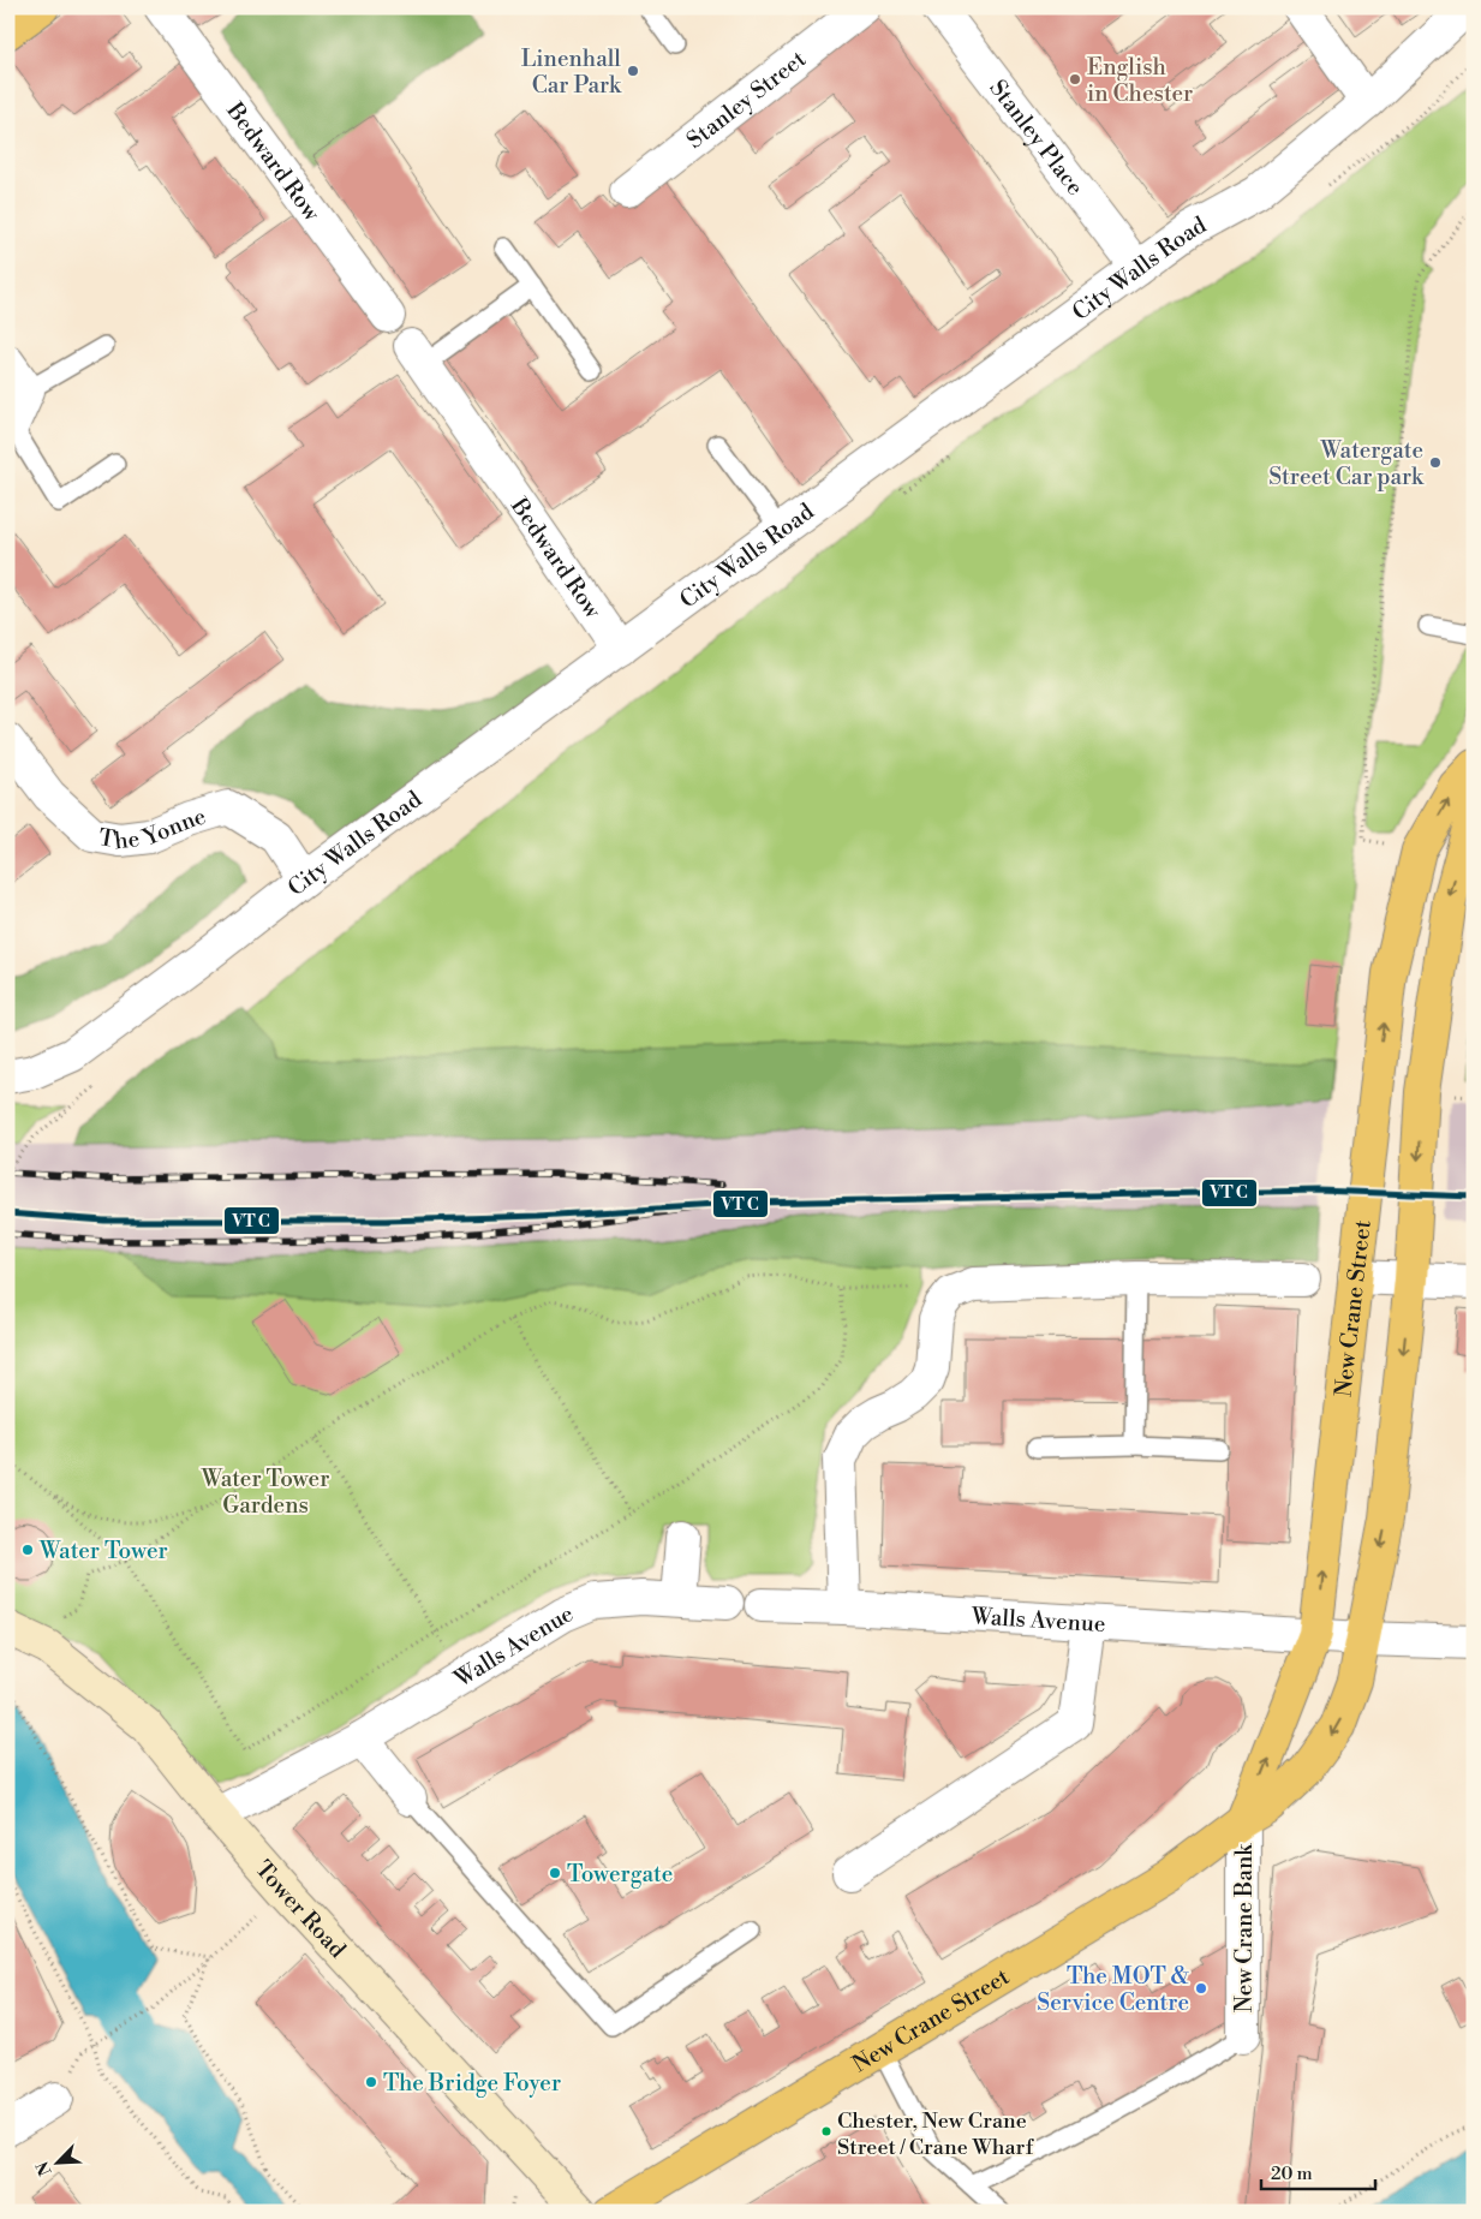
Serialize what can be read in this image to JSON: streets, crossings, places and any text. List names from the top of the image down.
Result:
{
  "streets": {
    "main road": ["New Crane Street"],
    "street": [
      "Stanley Street",
      "Stanley Place",
      "Bedward Row",
      "City Walls Road",
      "The Yonne",
      "Walls Avenue",
      "Tower Road",
      "New Crane Bank"
    ]
  },
  "crossings": [
    ["Stanley Place", "City Walls Road"],
    ["Bedward Row", "City Walls Road"],
    ["City Walls Road", "The Yonne"],
    ["New Crane Street", "Walls Avenue"],
    ["New Crane Street", "New Crane Bank"],
    ["Walls Avenue", "Tower Road"]
  ],
  "parks": ["Water Tower Gardens"],
  "places": [
    "Linenhall Car Park",
    "English in Chester",
    "Watergate Street Car park",
    "Water Tower",
    "Towergate",
    "The MOT & Service Centre",
    "The Bridge Foyer",
    "Chester, New Crane Street / Crane Wharf"
  ],
  "scale_bar": "20 m",
  "north": "bottom left"
}
